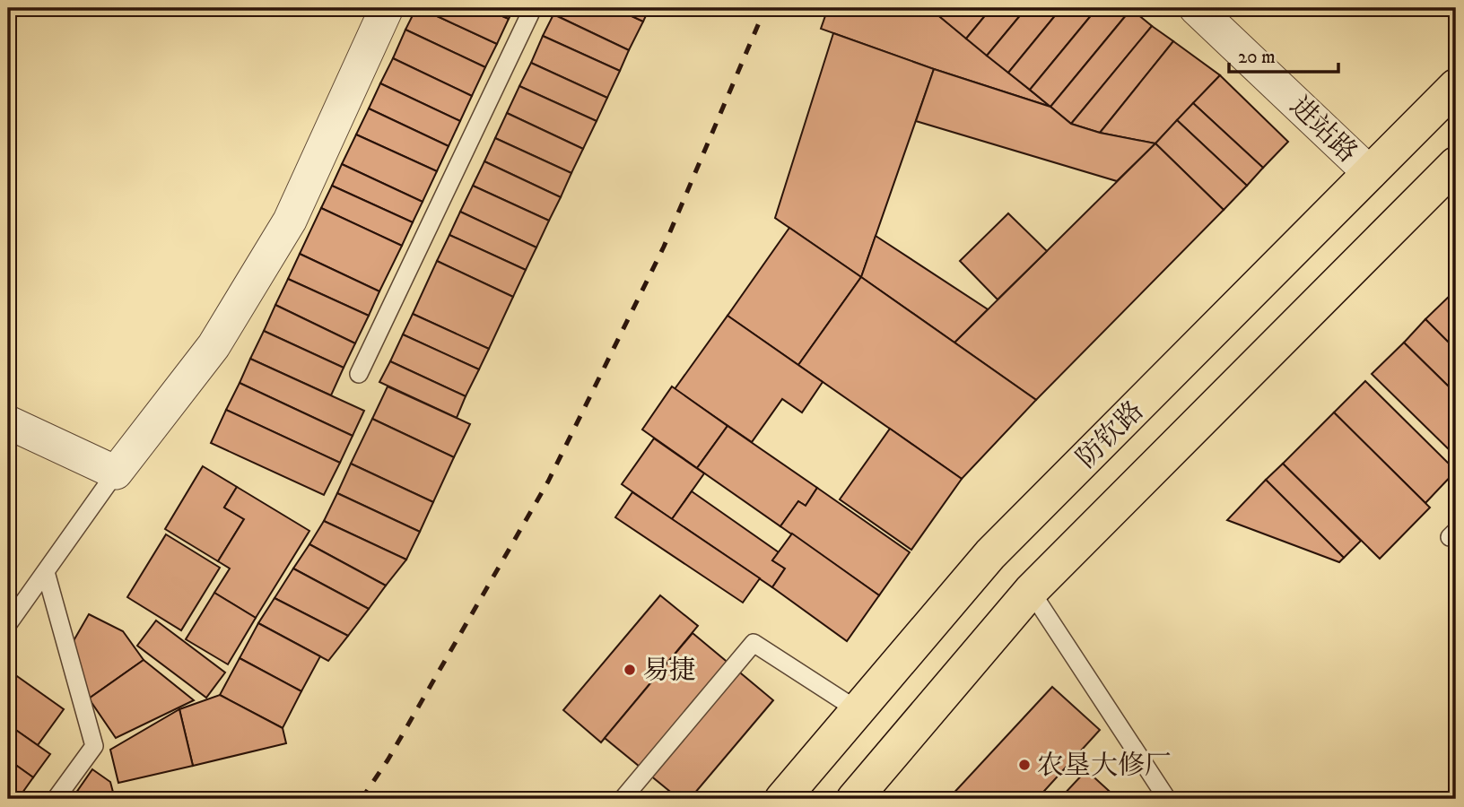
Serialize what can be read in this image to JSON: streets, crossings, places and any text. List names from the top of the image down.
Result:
{
  "streets": {
    "main road": ["防钦路"],
    "street": ["进站路"]
  },
  "crossings": [
    ["进站路", "防钦路"]
  ],
  "places": ["易捷", "农垦大修厂"],
  "scale_bar": "20 m"
}
